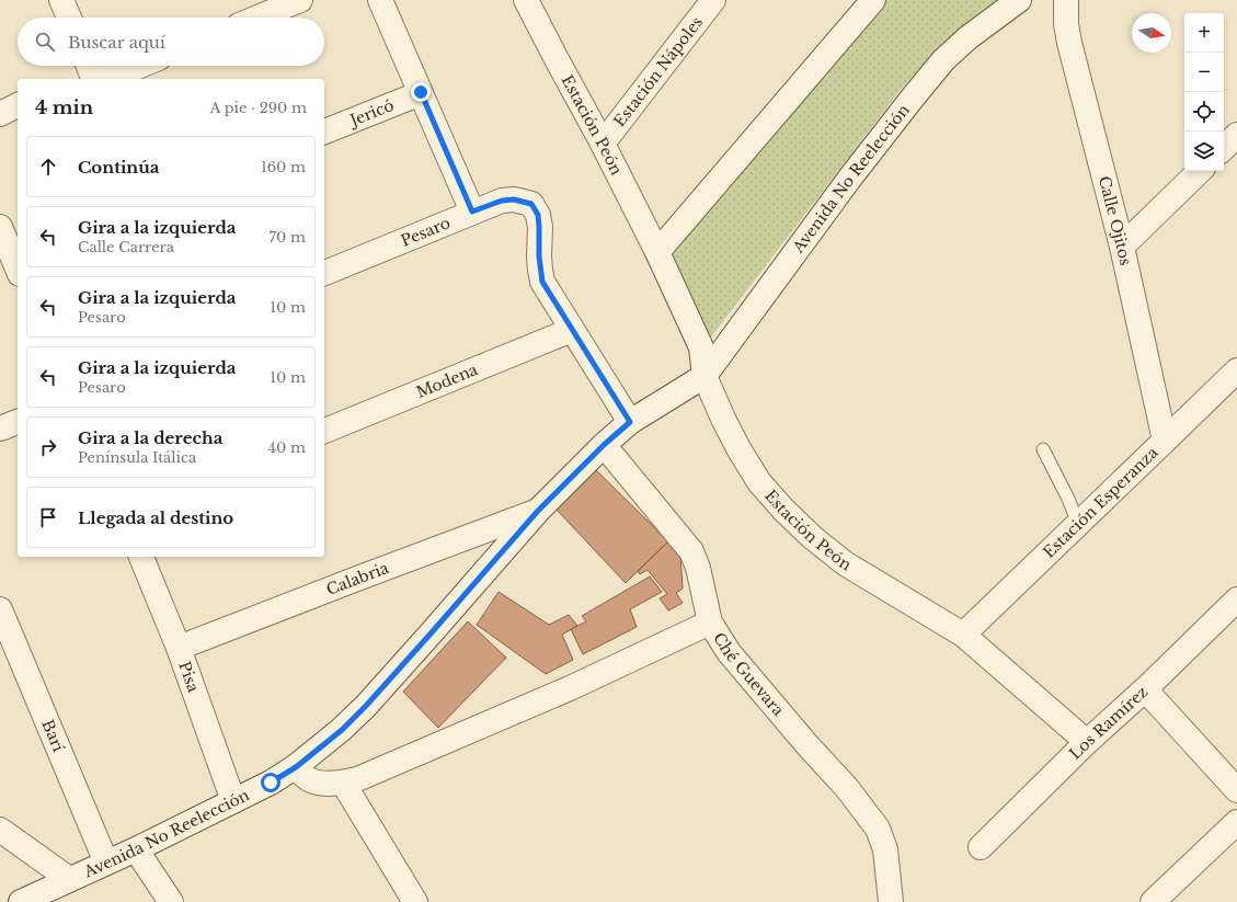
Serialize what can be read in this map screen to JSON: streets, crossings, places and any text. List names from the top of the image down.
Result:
{
  "streets": {
    "street": [
      "Estación Nápoles",
      "Jericó",
      "Estación Peón",
      "Avenida No Reelección",
      "Calle Ojitos",
      "Pesaro",
      "Modena",
      "Estación Esperanza",
      "Calabria",
      "Ché Guevara",
      "Pisa",
      "Los Ramírez",
      "Barí"
    ]
  },
  "crossings": [
    ["Estación Nápoles", "Estación Peón"],
    ["Estación Peón", "Avenida No Reelección"],
    ["Estación Peón", "Estación Esperanza"],
    ["Estación Peón", "Los Ramírez"],
    ["Avenida No Reelección", "Calabria"],
    ["Avenida No Reelección", "Ché Guevara"],
    ["Avenida No Reelección", "Pisa"],
    ["Avenida No Reelección", "Barí"],
    ["Calle Ojitos", "Estación Esperanza"],
    ["Pesaro", "Modena"],
    ["Calabria", "Pisa"]
  ],
  "north": "right",
  "page": {
    "map_buttons": ["+", "−"],
    "search": "Buscar aquí",
    "heading": ["4 min", "A pie · 290 m"],
    "list": [
      ["Continúa", "160 m"],
      ["Gira a la izquierda", "Calle Carrera", "70 m"],
      ["Gira a la izquierda", "Pesaro", "10 m"],
      ["Gira a la izquierda", "Pesaro", "10 m"],
      ["Gira a la derecha", "Península Itálica", "40 m"],
      "Llegada al destino"
    ]
  }
}
